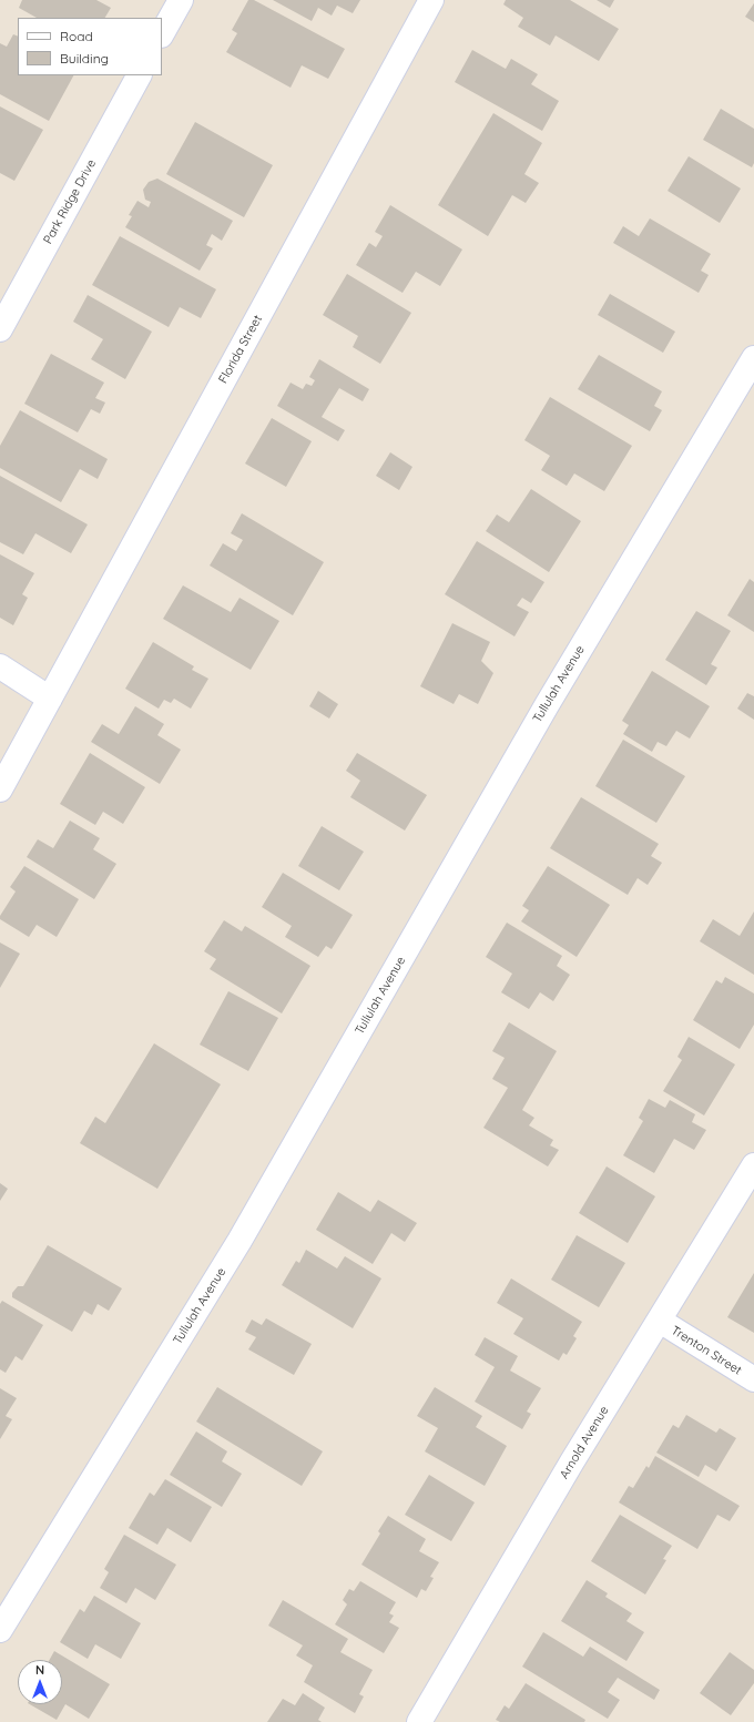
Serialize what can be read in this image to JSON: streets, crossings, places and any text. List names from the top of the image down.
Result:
{
  "streets": {
    "street": [
      "Park Ridge Drive",
      "Florida Street",
      "Tullulah Avenue",
      "Trenton Street",
      "Arnold Avenue"
    ]
  },
  "crossings": [
    ["Trenton Street", "Arnold Avenue"]
  ],
  "legend": ["Road", "Building"],
  "north": "top"
}
